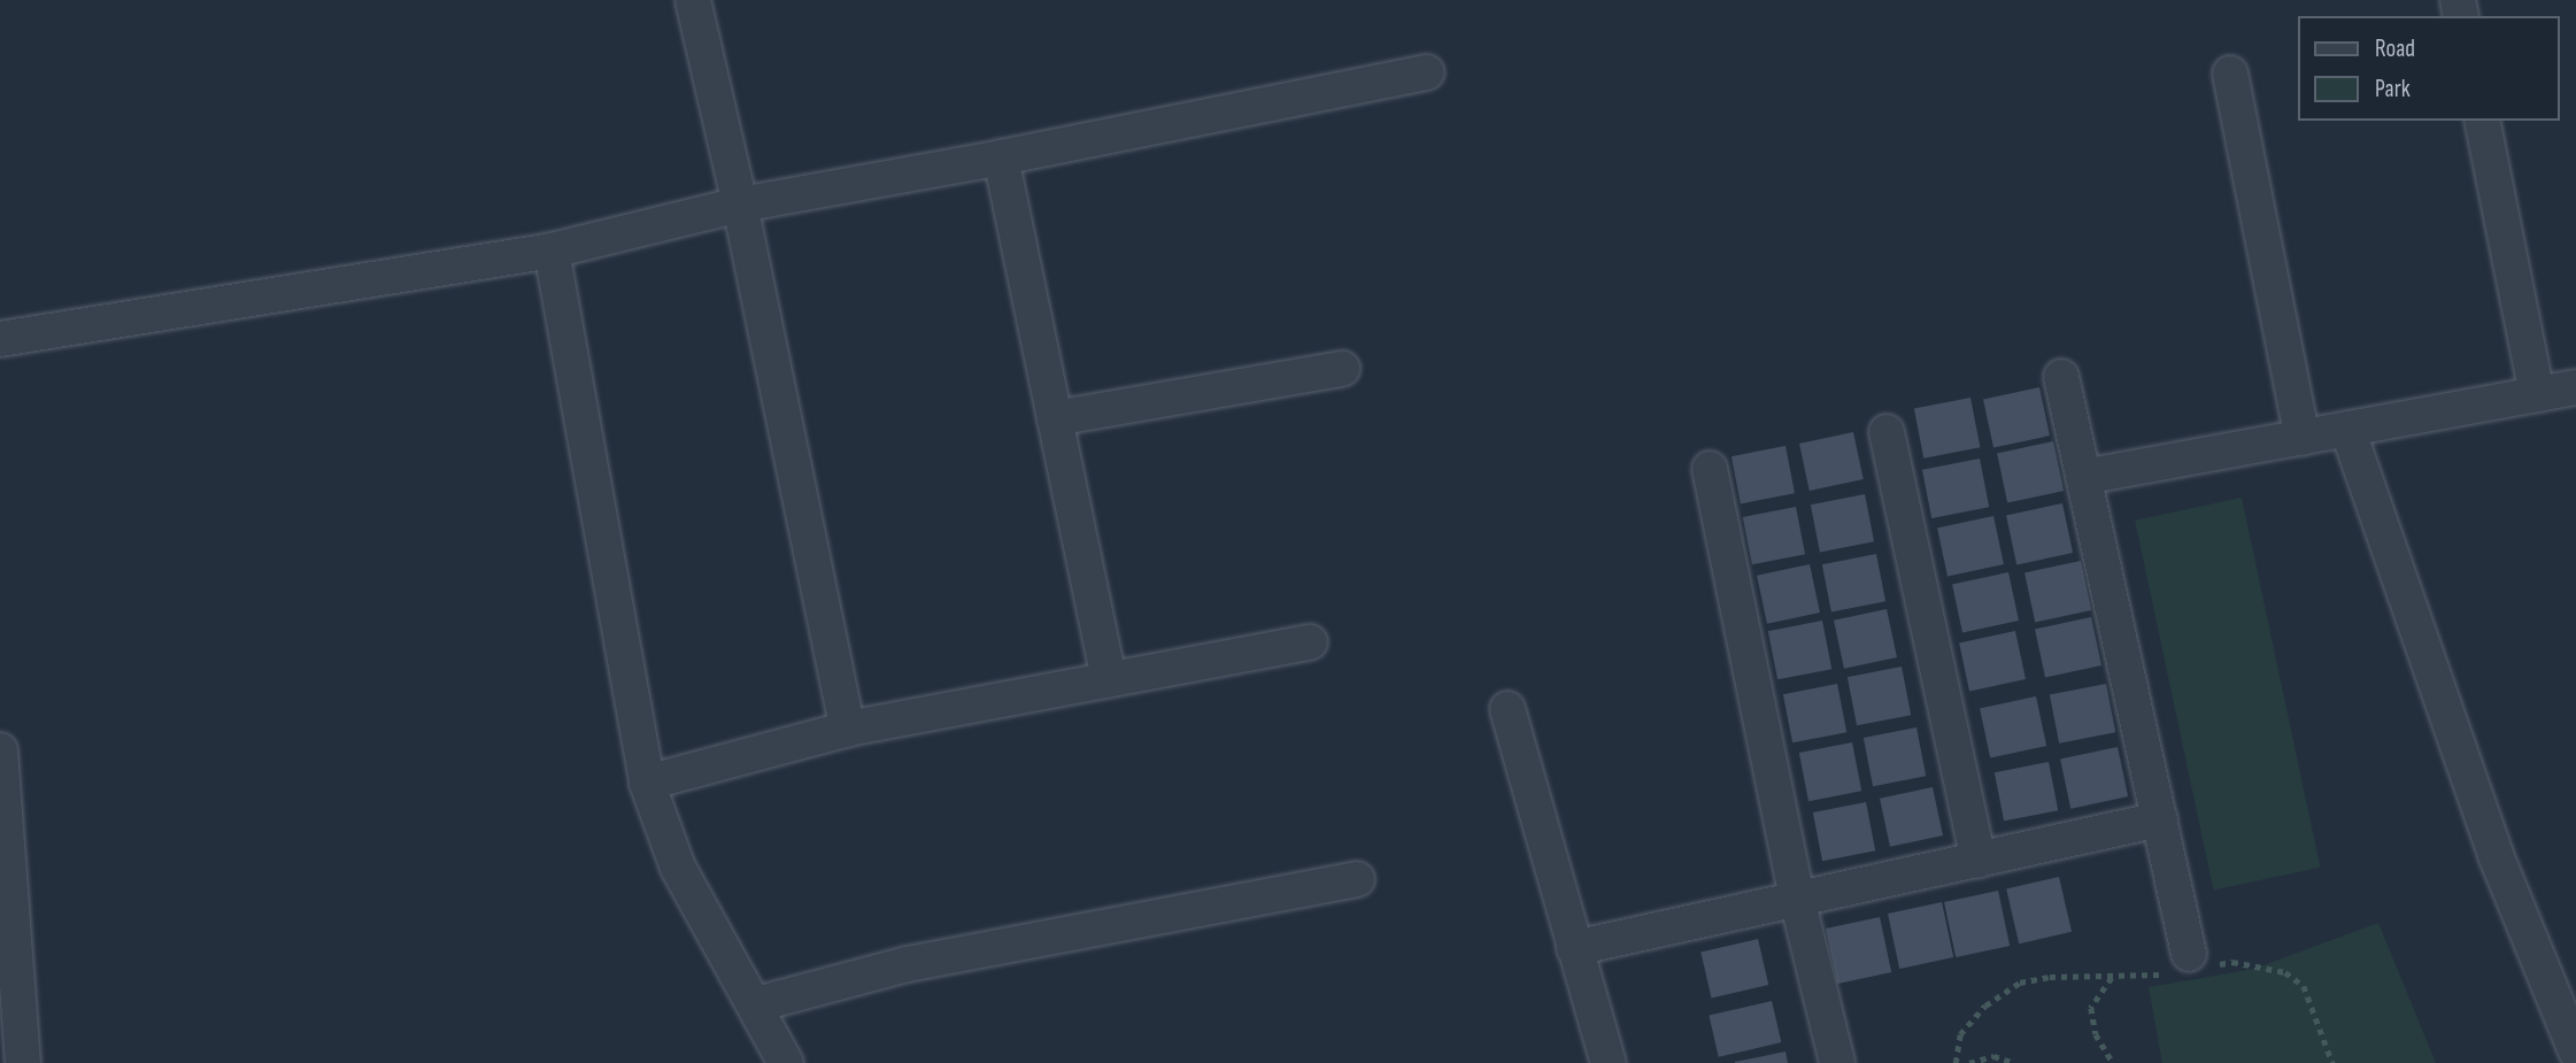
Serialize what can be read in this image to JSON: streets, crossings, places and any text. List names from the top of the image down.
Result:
{
  "legend": ["Road", "Park"]
}
